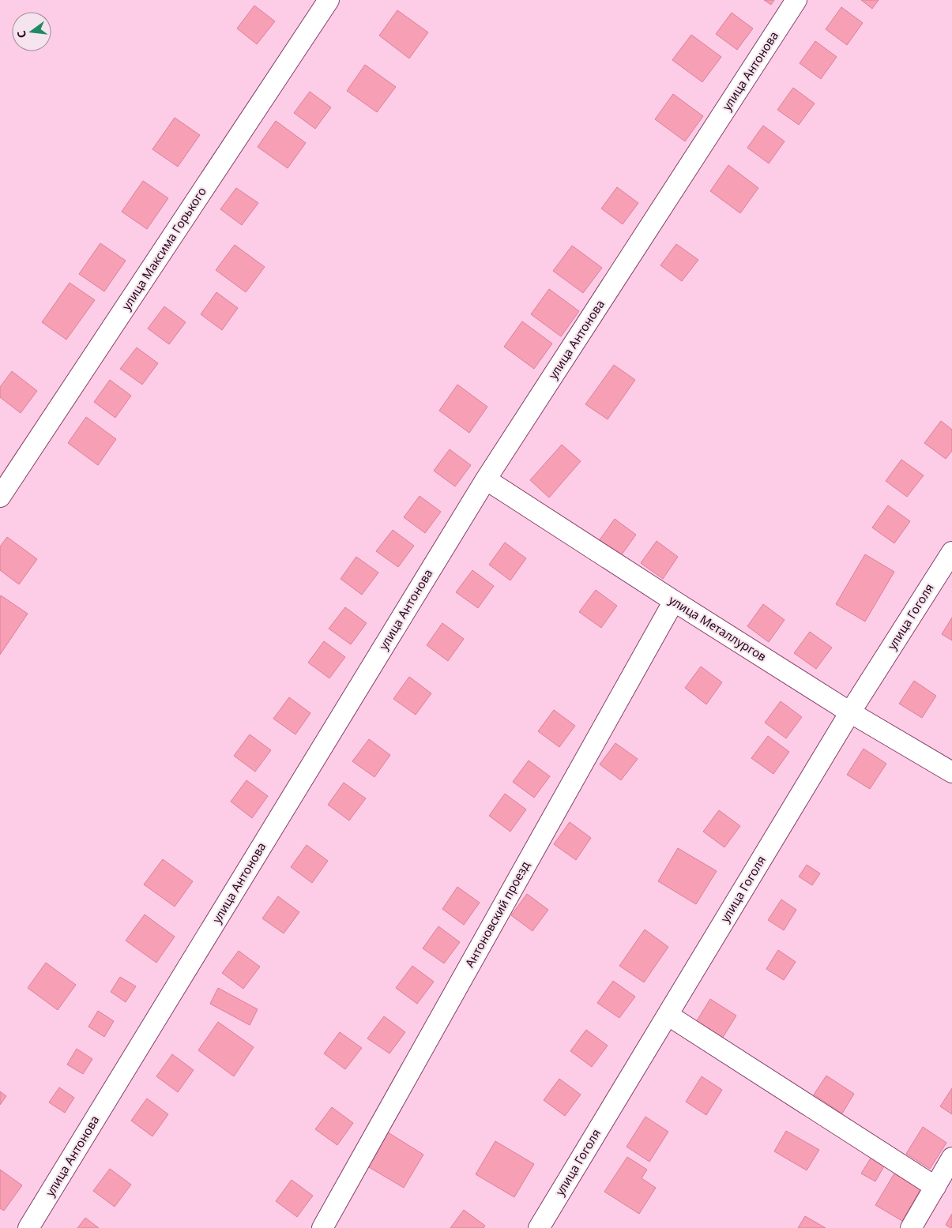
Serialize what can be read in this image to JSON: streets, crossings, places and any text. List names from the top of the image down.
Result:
{
  "streets": {
    "street": [
      "улица Антонова",
      "улица Максима Горького",
      "улица Гоголя",
      "улица Металлургов",
      "Антоновский проезд"
    ]
  },
  "crossings": [
    ["улица Антонова", "улица Металлургов"],
    ["улица Гоголя", "улица Металлургов"],
    ["улица Металлургов", "Антоновский проезд"]
  ],
  "north": "left"
}
